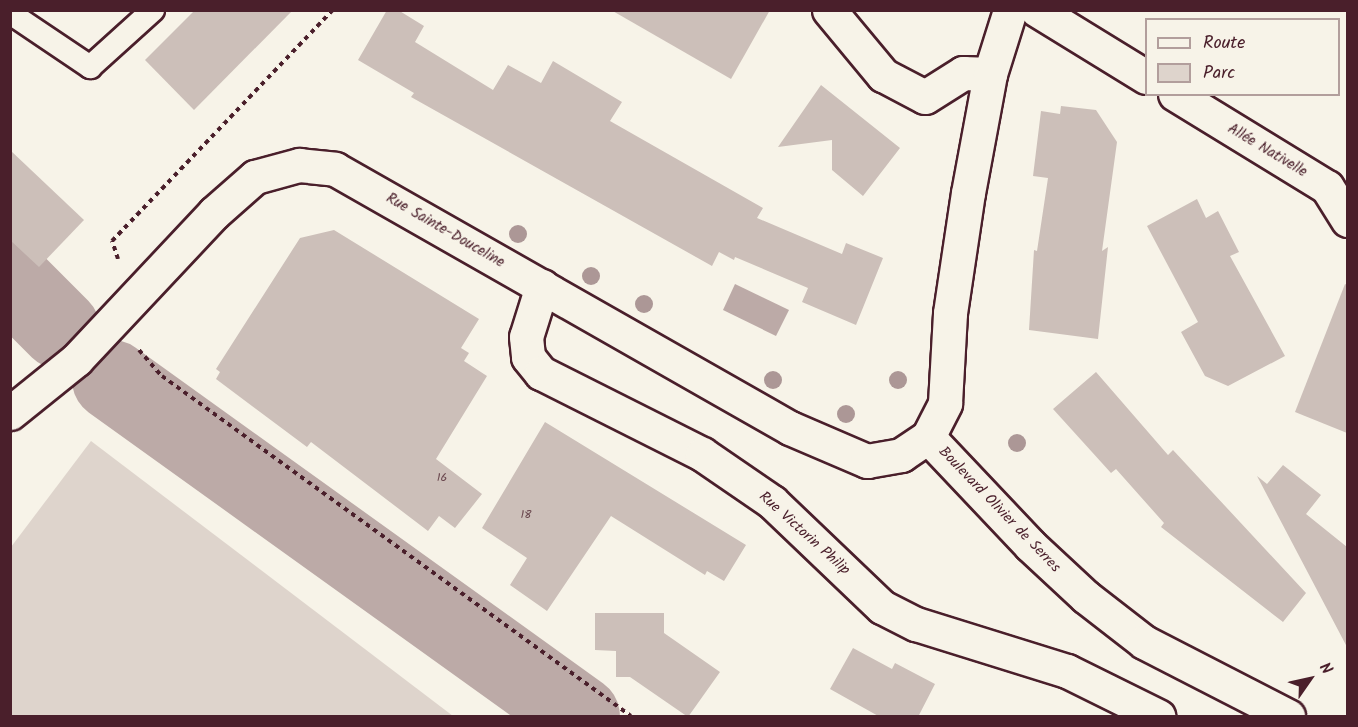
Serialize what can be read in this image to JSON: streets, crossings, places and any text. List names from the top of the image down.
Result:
{
  "streets": {
    "street": [
      "Allée Nativelle",
      "Rue Sainte-Douceline",
      "Boulevard Olivier de Serres",
      "Rue Victorin Philip"
    ]
  },
  "crossings": [
    ["Rue Sainte-Douceline", "Boulevard Olivier de Serres"],
    ["Rue Sainte-Douceline", "Rue Victorin Philip"]
  ],
  "house_numbers": ["16", "18"],
  "legend": ["Route", "Parc"],
  "north": "top right"
}
